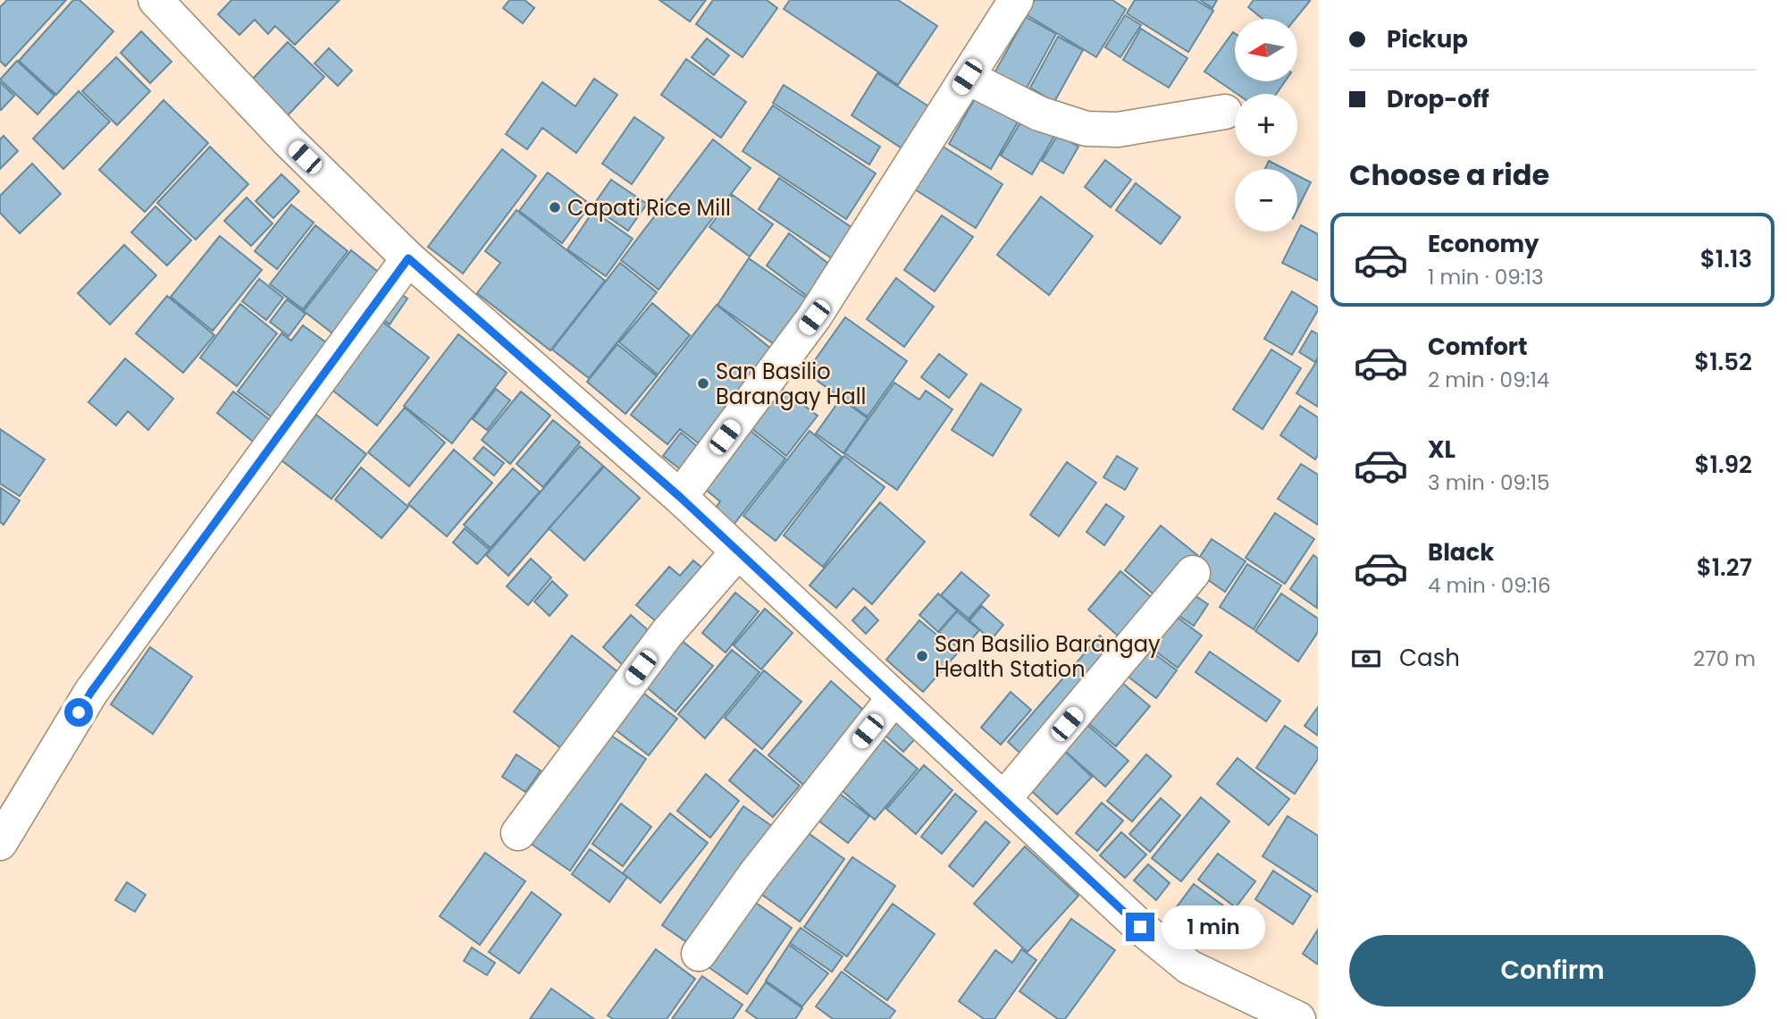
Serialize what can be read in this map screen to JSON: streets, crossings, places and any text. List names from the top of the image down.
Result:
{
  "places": ["Capati Rice Mill", "San Basilio Barangay Hall", "San Basilio Barangay Health Station"],
  "north": "left",
  "page": {
    "banner": ["Pickup", "Drop-off"],
    "map_buttons": ["+", "−"],
    "heading": "Choose a ride",
    "list": [
      {
        "name": "Economy",
        "note": "1 min · 09:13",
        "value": "$1.13"
      },
      {
        "name": "Comfort",
        "note": "2 min · 09:14",
        "value": "$1.52"
      },
      {
        "name": "XL",
        "note": "3 min · 09:15",
        "value": "$1.92"
      },
      {
        "name": "Black",
        "note": "4 min · 09:16",
        "value": "$1.27"
      }
    ],
    "pay": ["Cash", "270 m"],
    "bubble": "1 min",
    "buttons": "Confirm"
  }
}
